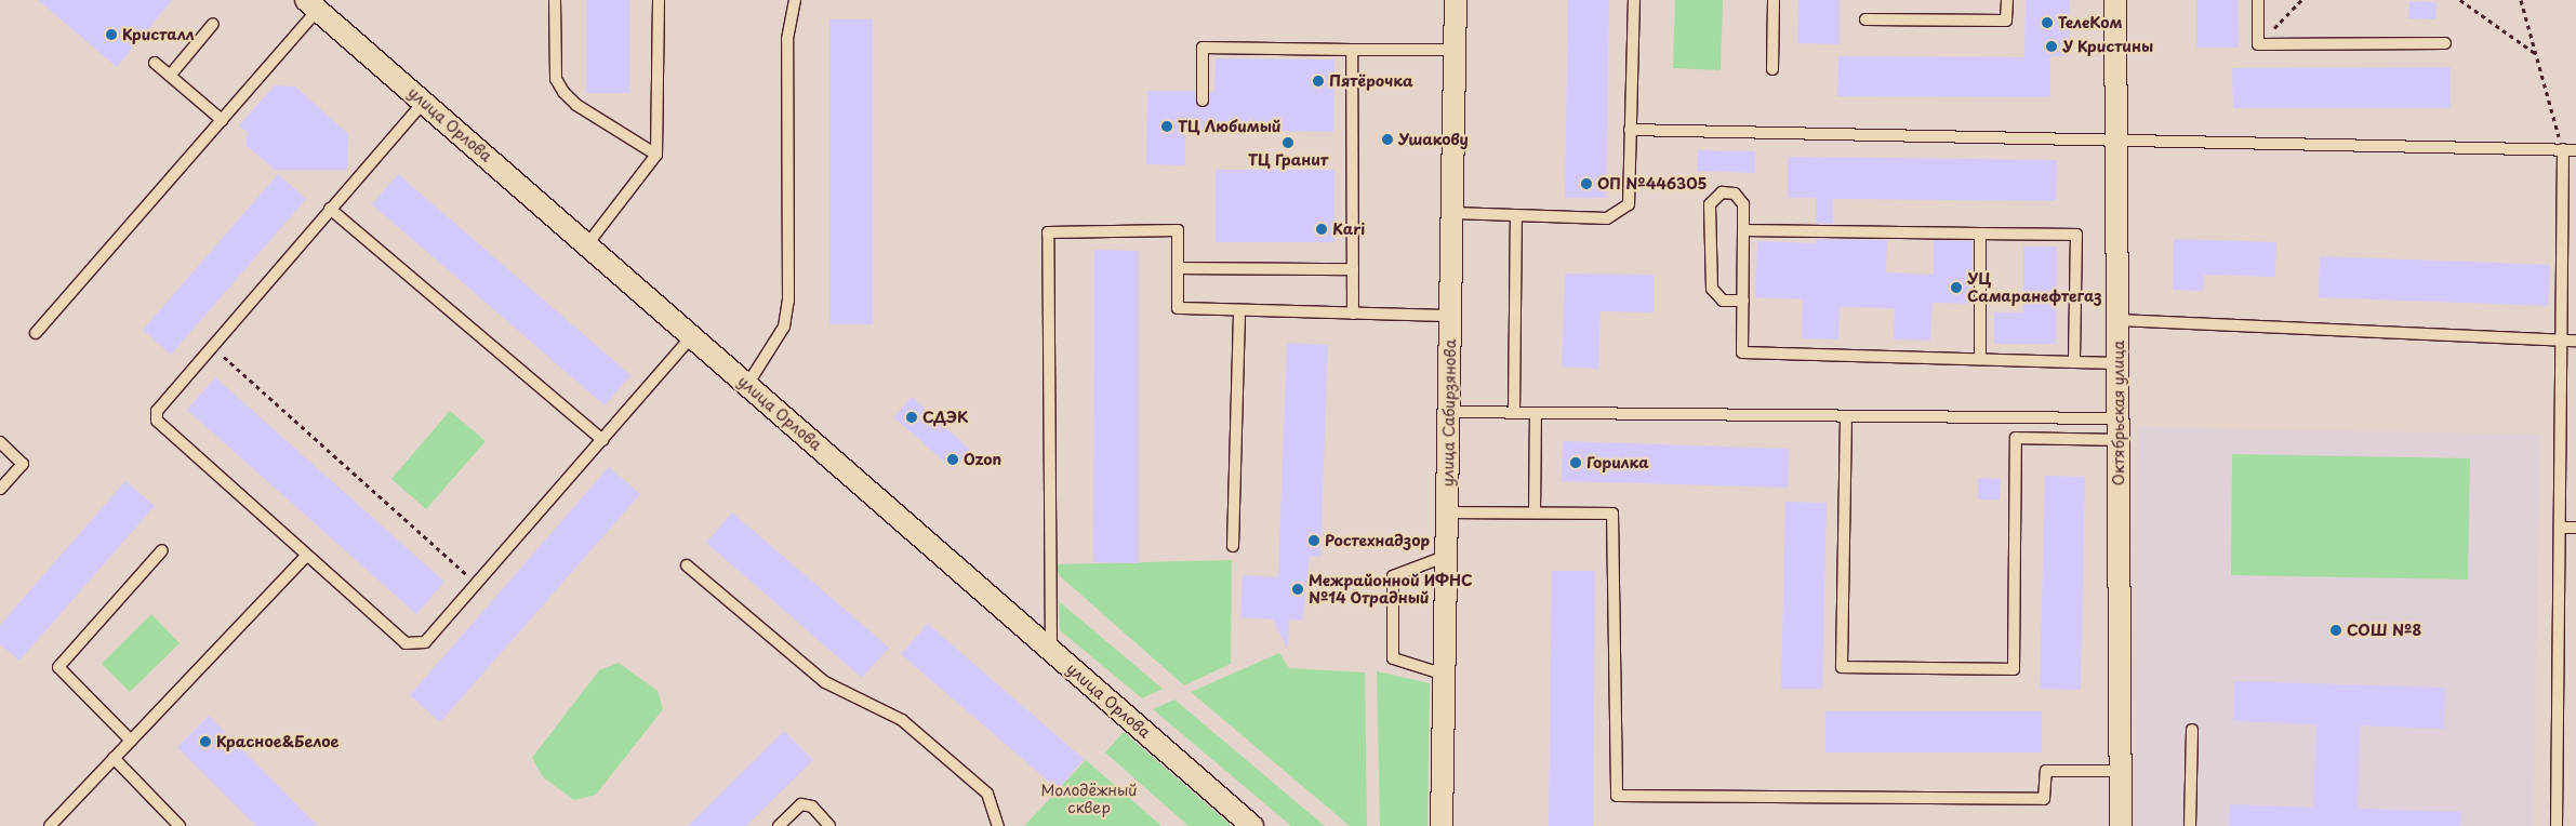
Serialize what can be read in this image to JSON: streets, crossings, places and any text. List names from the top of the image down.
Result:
{
  "streets": {
    "street": ["улица Орлова", "улица Сабирзянова", "Октябрьская улица"]
  },
  "parks": ["Молодёжный сквер"],
  "places": [
    "ТелеКом",
    "Кристалл",
    "У Кристины",
    "Пятёрочка",
    "ТЦ Любимый",
    "Ушакову",
    "ТЦ Гранит",
    "ОП №446305",
    "Kari",
    "УЦ Самаранефтегаз",
    "СДЭК",
    "Ozon",
    "Горилка",
    "Ростехнадзор",
    "Межрайонной ИФНС №14 Отрадный",
    "СОШ №8",
    "Красное&Белое"
  ]
}
